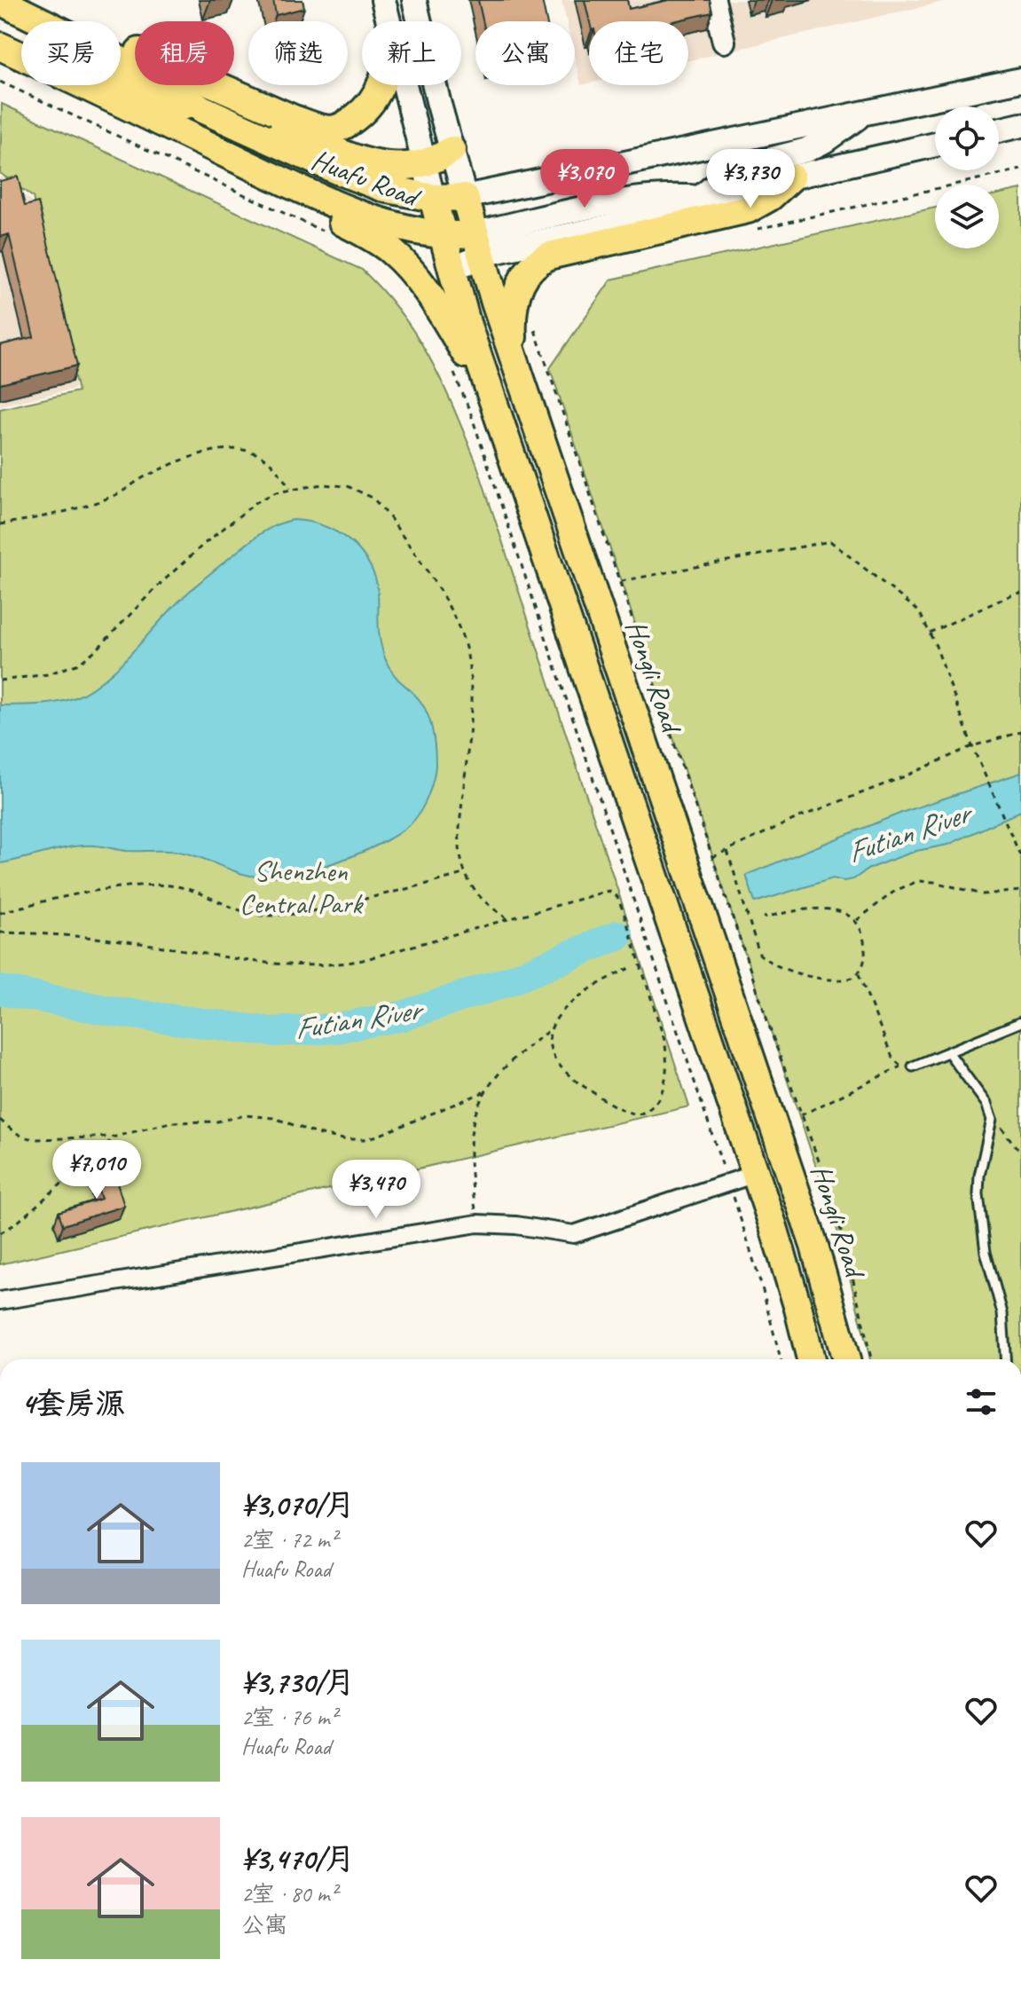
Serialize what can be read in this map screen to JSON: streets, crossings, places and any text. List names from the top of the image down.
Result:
{
  "streets": {
    "main road": ["Huafu Road", "Hongli Road"]
  },
  "crossings": [
    ["Huafu Road", "Hongli Road"]
  ],
  "water": ["Futian River"],
  "parks": ["Shenzhen Central Park"],
  "page": {
    "chip": [
      "买房",
      "租房",
      "筛选",
      "新上",
      "公寓",
      "住宅"
    ],
    "price": [
      "¥3,070",
      "¥3,730",
      "¥7,010",
      "¥3,470"
    ],
    "heading": "4套房源",
    "list": [
      {
        "name": "¥3,070/月",
        "note": "2室 · 72 m² · Huafu Road"
      },
      {
        "name": "¥3,730/月",
        "note": "2室 · 76 m² · Huafu Road"
      },
      {
        "name": "¥3,470/月",
        "note": "2室 · 80 m² · 公寓"
      }
    ]
  }
}
